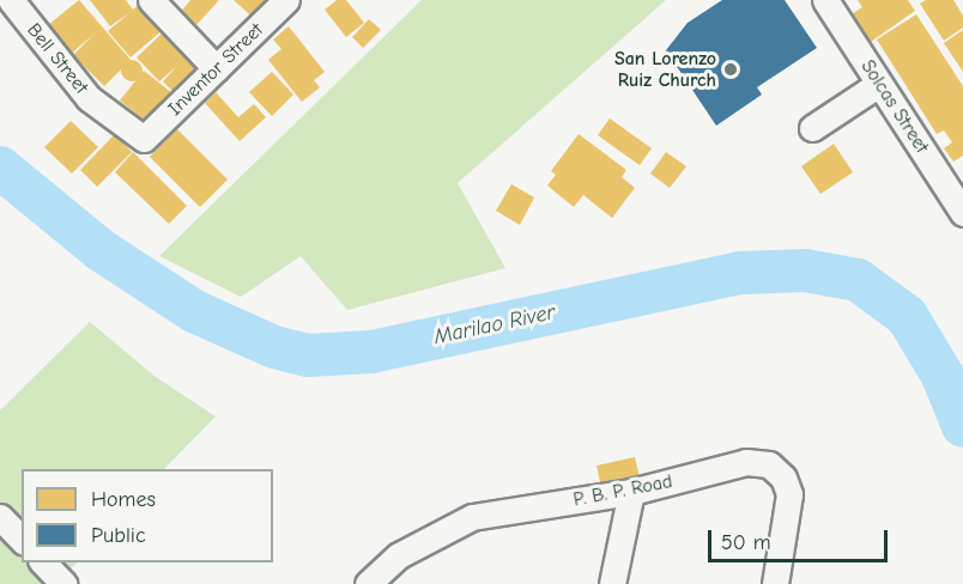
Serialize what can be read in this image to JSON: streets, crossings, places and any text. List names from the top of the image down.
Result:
{
  "streets": {
    "street": [
      "Bell Street",
      "Inventor Street",
      "Solcas Street",
      "P. B. P. Road"
    ]
  },
  "crossings": [
    ["Bell Street", "Inventor Street"]
  ],
  "water": ["Marilao River"],
  "places": ["San Lorenzo Ruiz Church"],
  "legend": ["Homes", "Public"],
  "scale_bar": "50 m"
}
